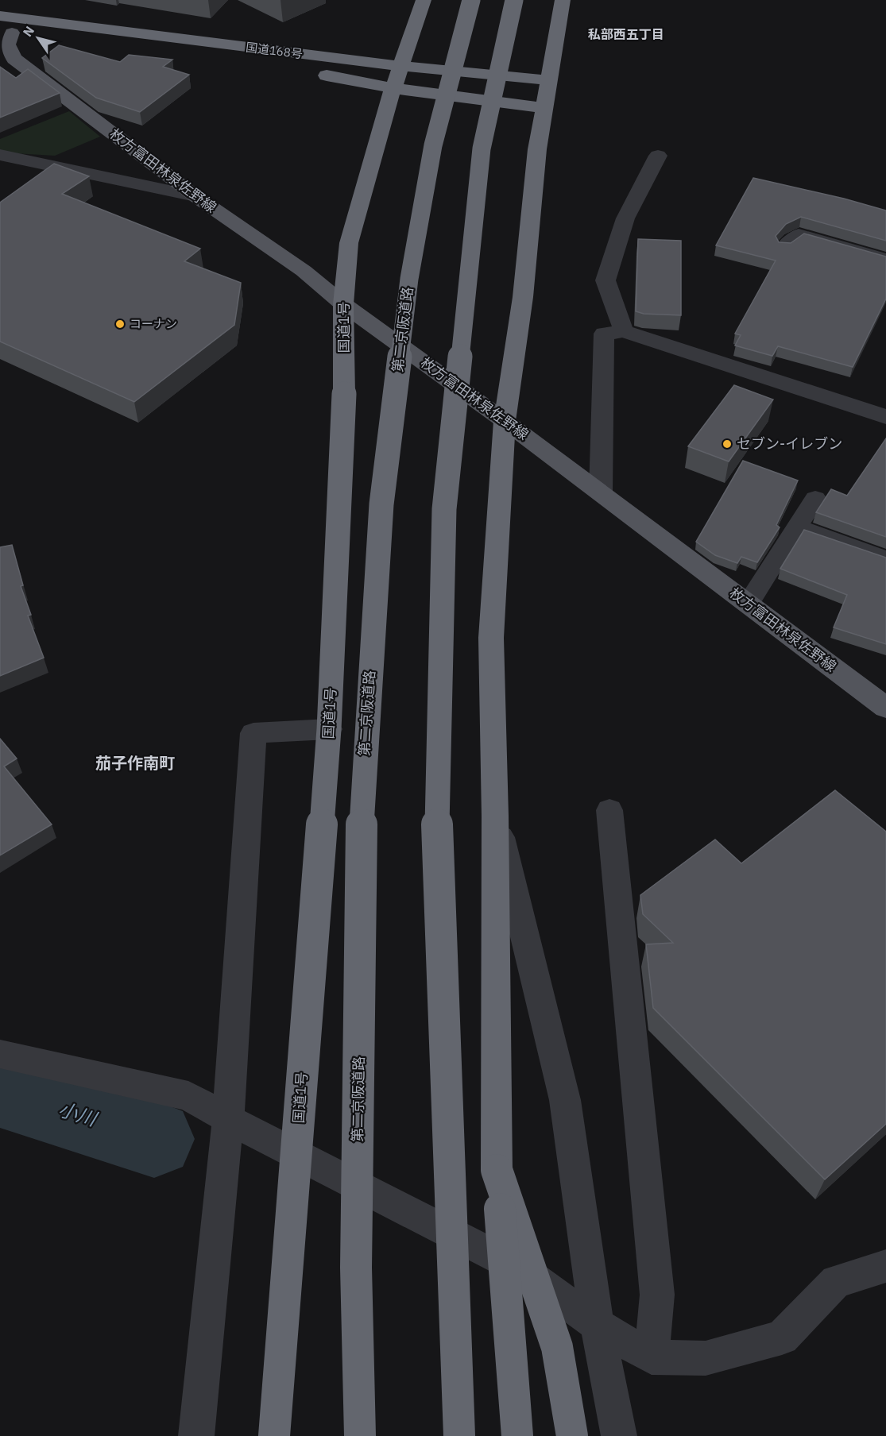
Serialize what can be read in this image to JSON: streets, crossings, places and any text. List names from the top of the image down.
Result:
{
  "streets": {
    "highway": ["国道168号", "国道1号", "第二京阪道路"],
    "main road": ["枚方富田林泉佐野線"]
  },
  "crossings": [
    ["国道168号", "枚方富田林泉佐野線"],
    ["国道168号", "国道1号"],
    ["枚方富田林泉佐野線", "国道1号"]
  ],
  "districts": ["私部西五丁目", "茄子作南町"],
  "water": ["小川"],
  "places": ["コーナン", "セブン-イレブン"],
  "north": "top left"
}
